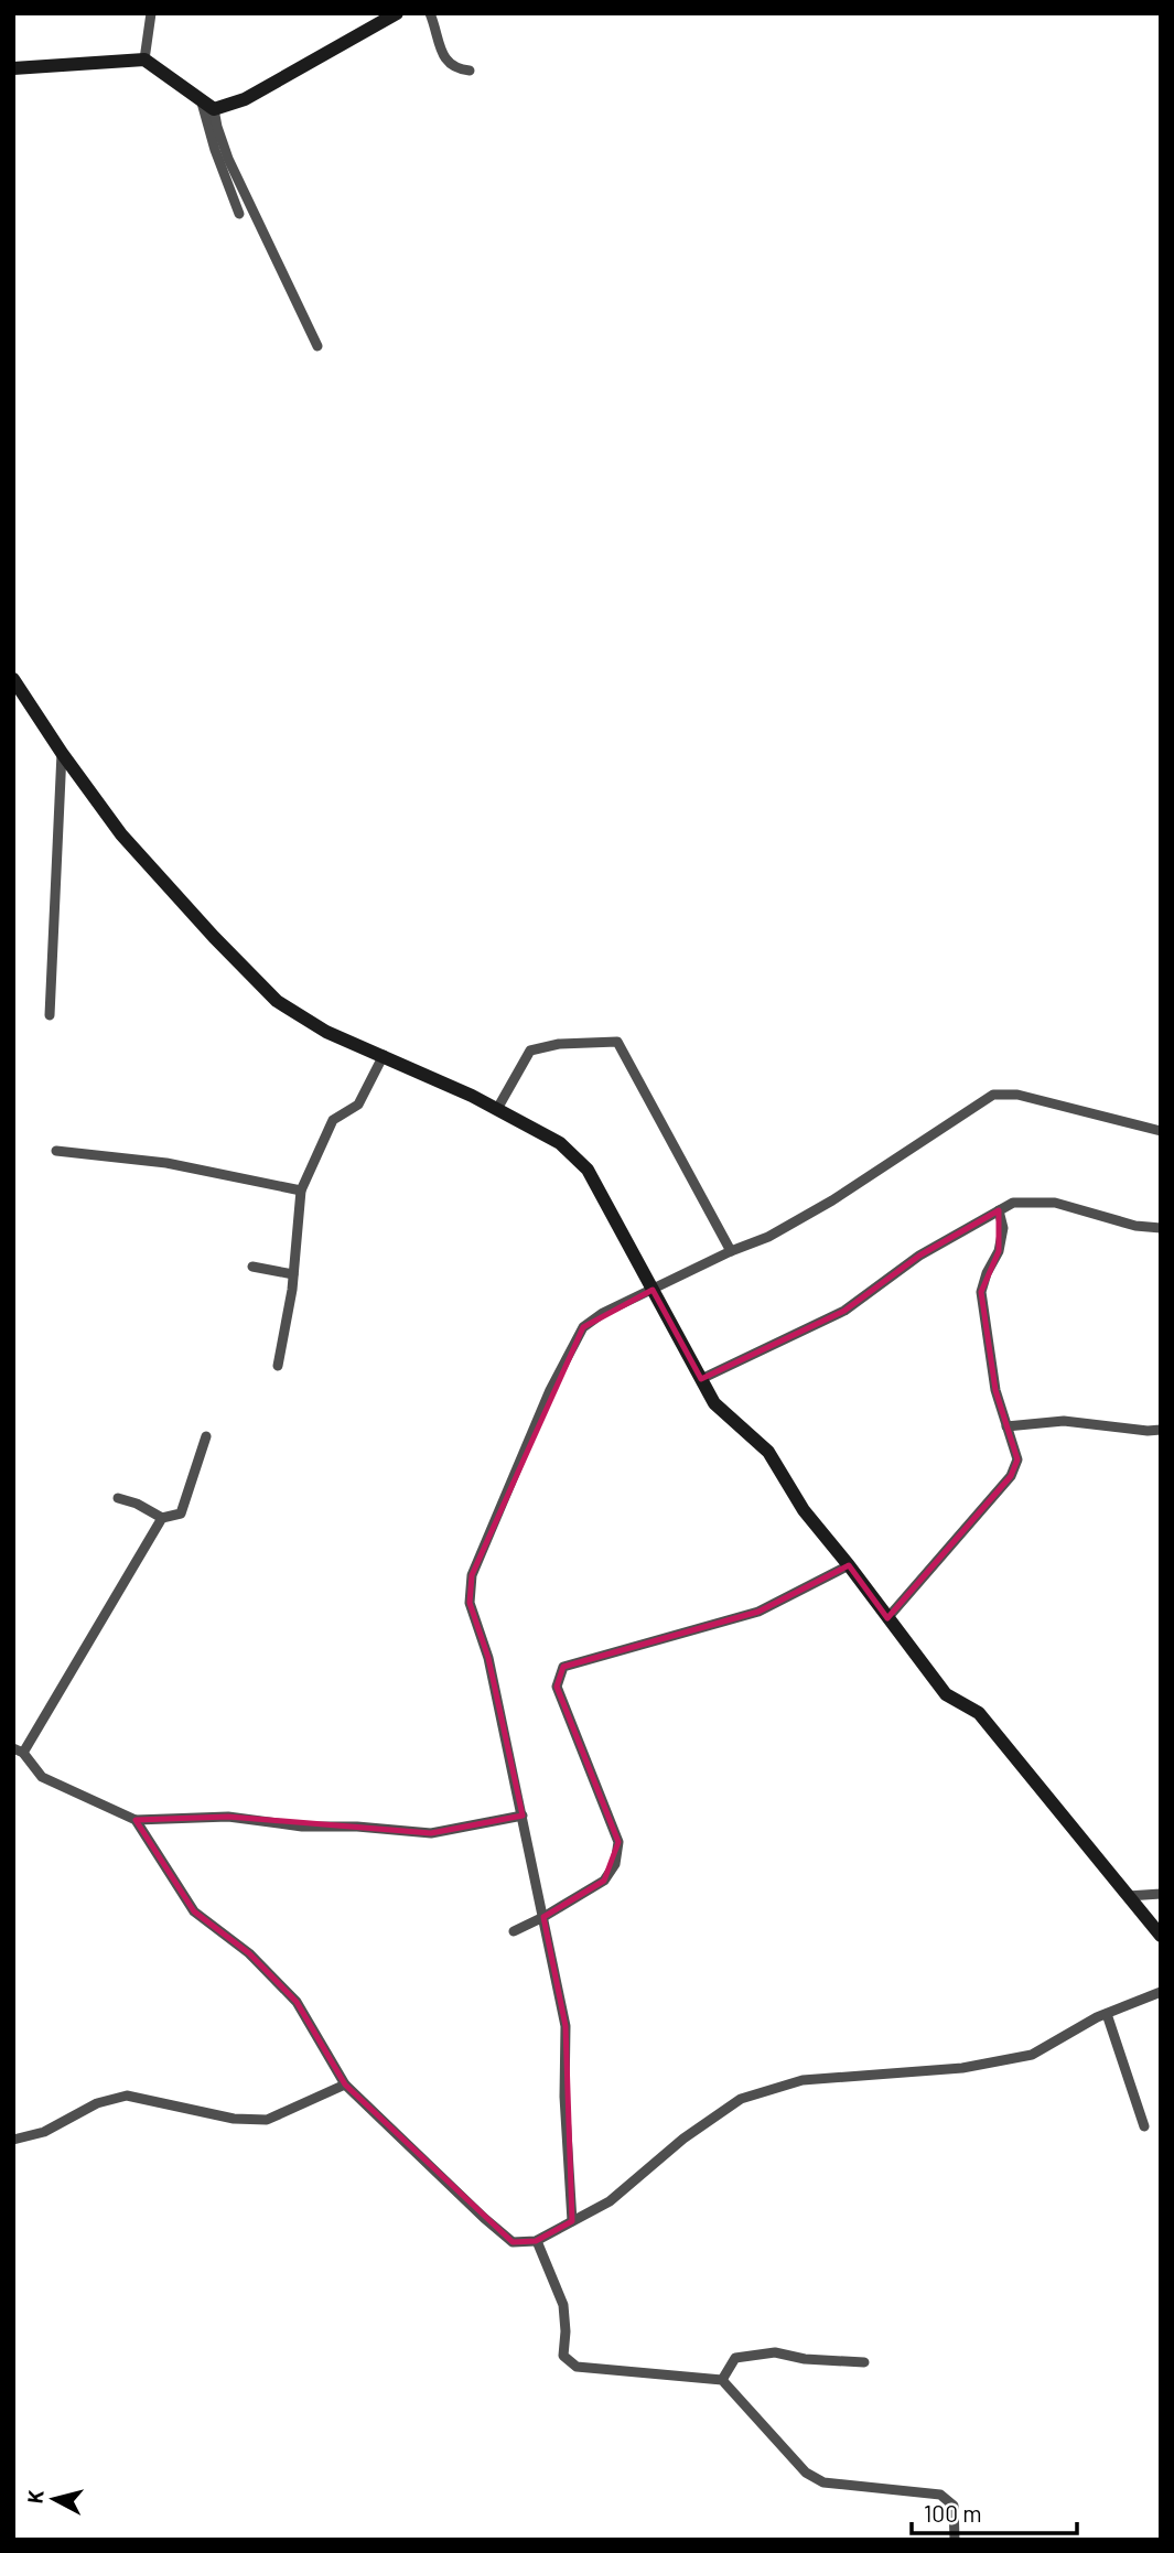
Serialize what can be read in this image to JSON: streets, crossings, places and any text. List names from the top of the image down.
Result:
{
  "scale_bar": "100 m",
  "north": "left"
}
